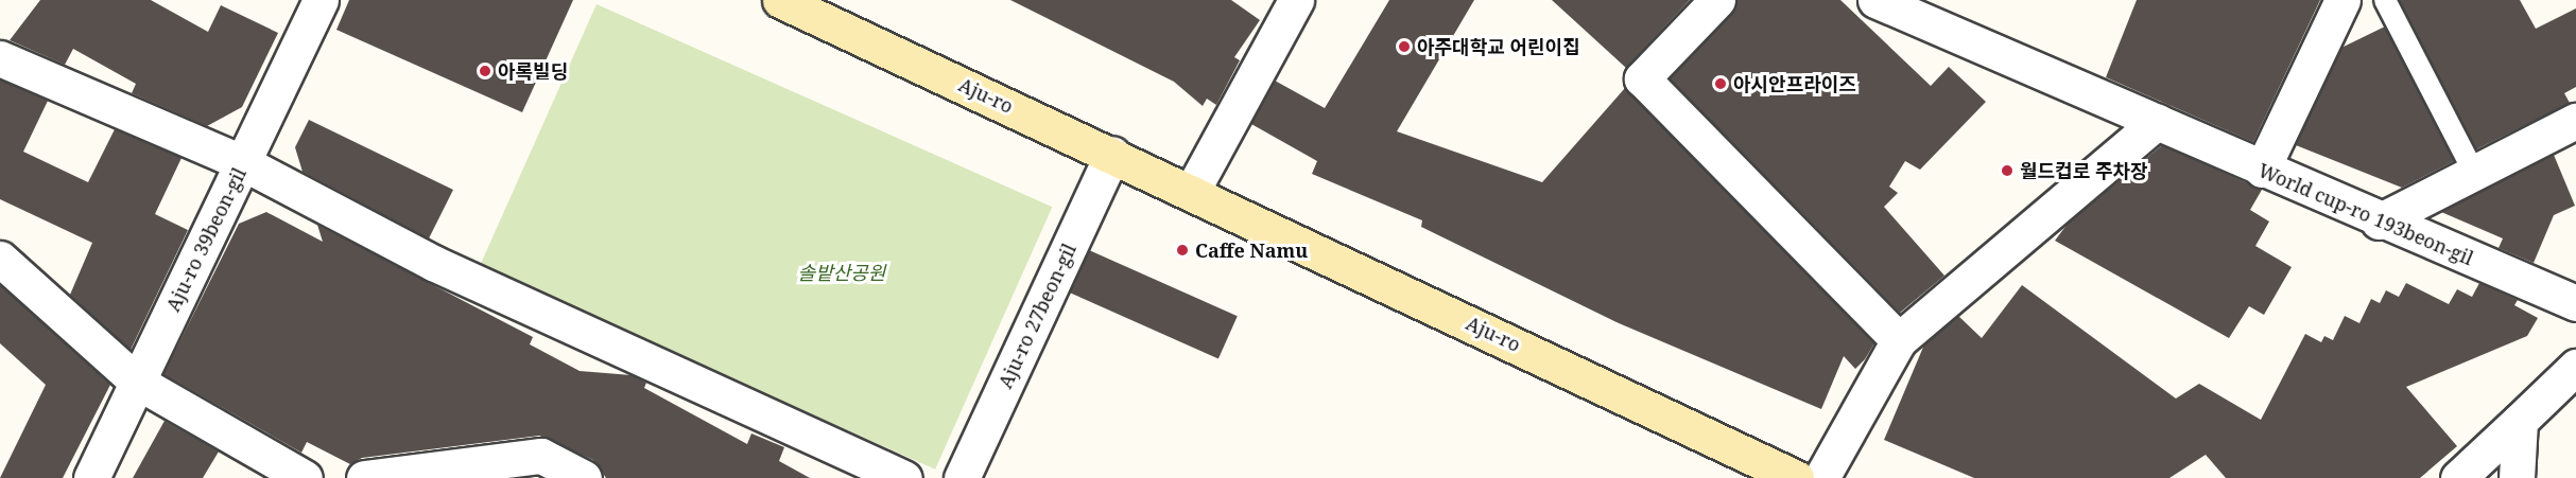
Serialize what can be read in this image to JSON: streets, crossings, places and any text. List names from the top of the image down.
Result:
{
  "streets": {
    "street": [
      "Aju-ro",
      "World cup-ro 193beon-gil",
      "Aju-ro 39beon-gil",
      "Aju-ro 27beon-gil"
    ]
  },
  "crossings": [
    ["Aju-ro", "Aju-ro 27beon-gil"]
  ],
  "parks": ["솔밭산공원"],
  "places": [
    "아주대학교 어린이집",
    "아록빌딩",
    "아시안프라이즈",
    "월드컵로 주차장",
    "Caffe Namu"
  ]
}
